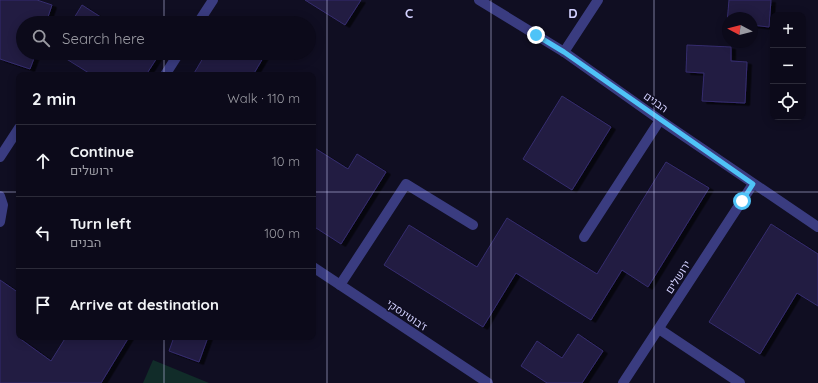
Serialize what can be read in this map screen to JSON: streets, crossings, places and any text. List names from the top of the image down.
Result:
{
  "streets": {
    "street": ["הבנים", "ירושלים", "ז'בוטינסקי"]
  },
  "crossings": [
    ["הבנים", "ירושלים"]
  ],
  "north": "left",
  "page": {
    "map_buttons": ["+", "−"],
    "search": "Search here",
    "heading": ["2 min", "Walk · 110 m"],
    "list": [
      ["Continue", "ירושלים", "10 m"],
      ["Turn left", "הבנים", "100 m"],
      "Arrive at destination"
    ]
  },
  "grid": {
    "columns": ["C", "D"]
  }
}
